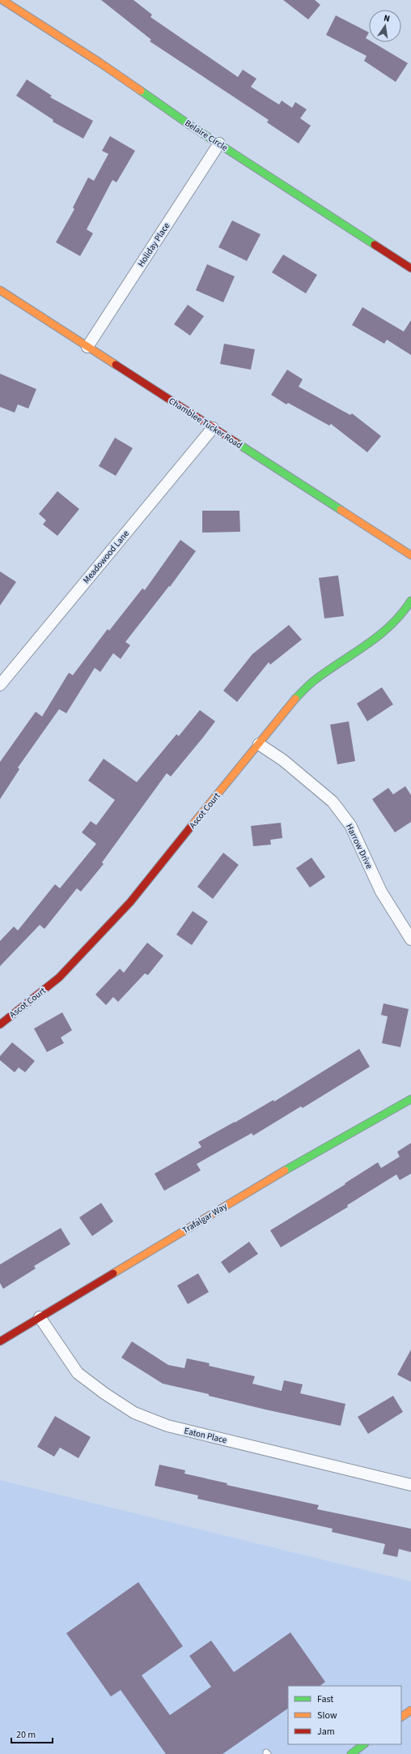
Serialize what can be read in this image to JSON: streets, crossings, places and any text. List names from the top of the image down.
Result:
{
  "streets": {
    "street": [
      "Belaire Circle",
      "Holiday Place",
      "Chamblee Tucker Road",
      "Meadowood Lane",
      "Ascot Court",
      "Harrow Drive",
      "Trafalgar Way",
      "Eaton Place"
    ]
  },
  "crossings": [
    ["Belaire Circle", "Holiday Place"],
    ["Holiday Place", "Chamblee Tucker Road"],
    ["Chamblee Tucker Road", "Meadowood Lane"],
    ["Ascot Court", "Harrow Drive"],
    ["Trafalgar Way", "Eaton Place"]
  ],
  "legend": ["Fast", "Slow", "Jam"],
  "scale_bar": "20 m",
  "north": "top"
}
